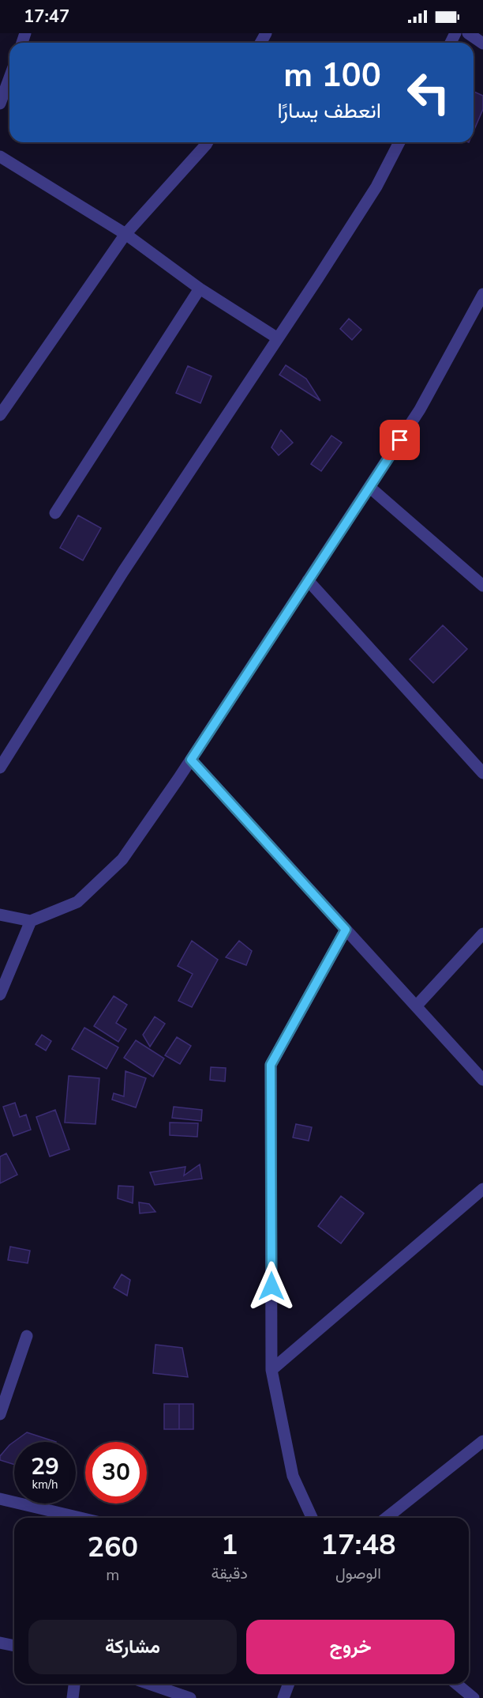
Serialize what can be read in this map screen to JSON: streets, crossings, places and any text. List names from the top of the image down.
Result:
{
  "page": {
    "status": "17:47",
    "turn": ["100 m", "انعطف يسارًا"],
    "speed": "29 km/h",
    "limit": "30",
    "eta": [
      "17:48",
      "الوصول",
      "1",
      "دقيقة",
      "260",
      "m"
    ],
    "buttons": ["خروج", "مشاركة"]
  }
}
